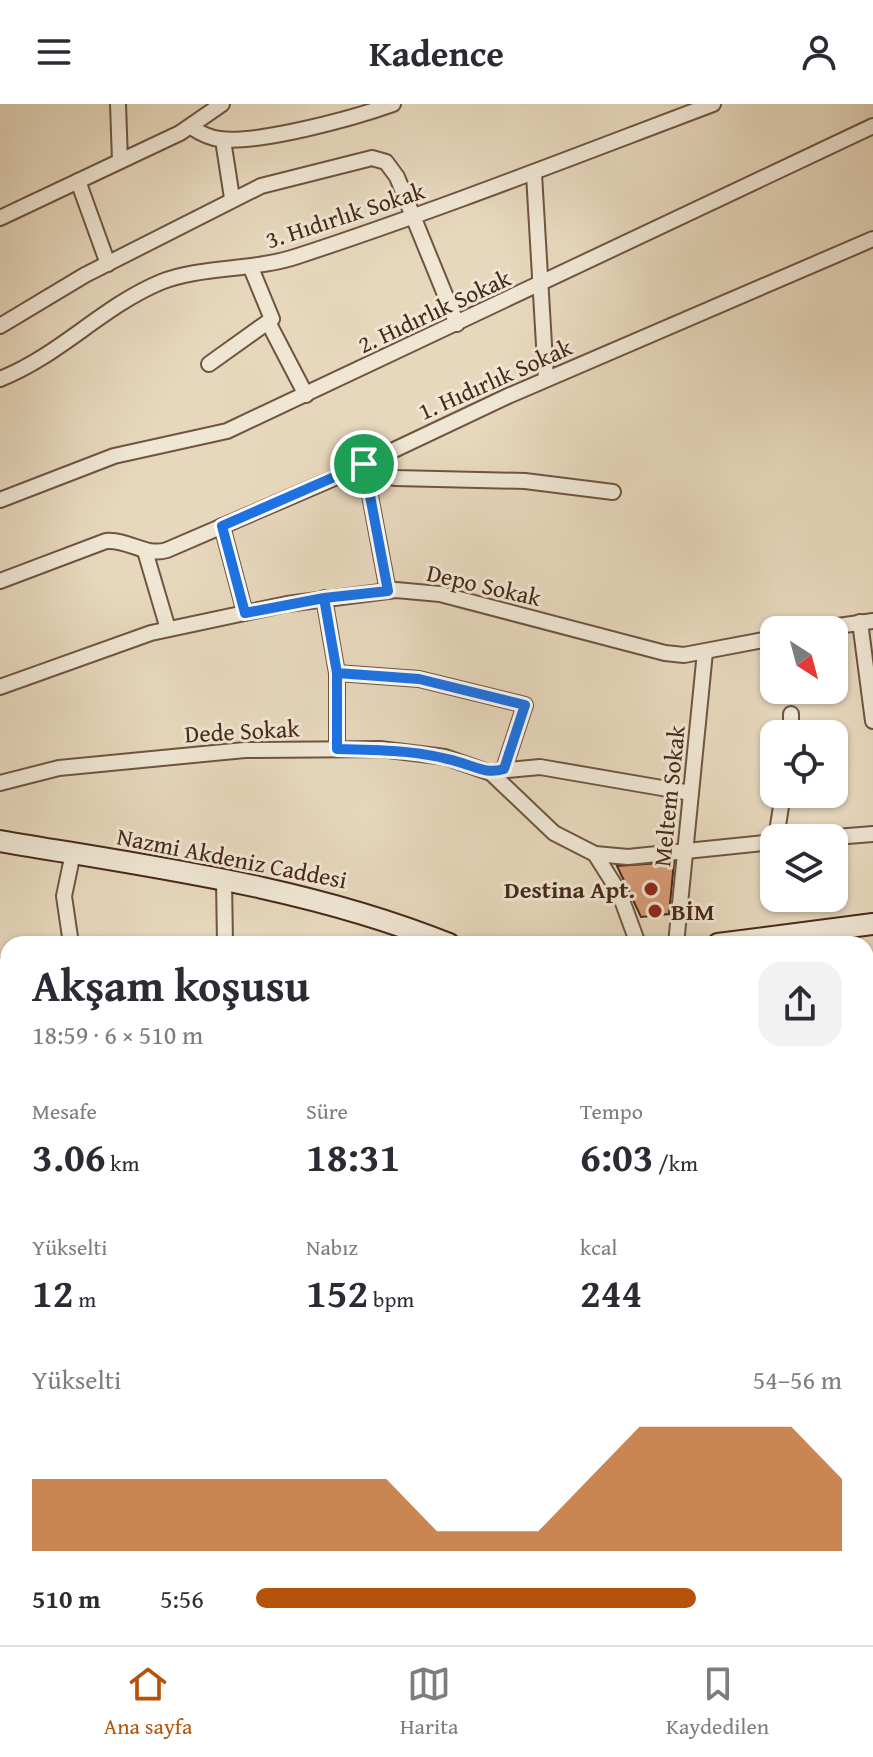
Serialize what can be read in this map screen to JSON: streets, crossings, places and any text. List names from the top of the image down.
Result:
{
  "streets": {
    "street": [
      "3. Hıdırlık Sokak",
      "2. Hıdırlık Sokak",
      "1. Hıdırlık Sokak",
      "Depo Sokak",
      "Dede Sokak",
      "Meltem Sokak",
      "Nazmi Akdeniz Caddesi"
    ]
  },
  "crossings": [
    ["Depo Sokak", "Meltem Sokak"]
  ],
  "places": ["Destina Apt.", "BİM"],
  "north": "bottom right",
  "page": {
    "header": "Kadence",
    "heading": ["Akşam koşusu", "18:59 · 6 × 510 m"],
    "stats": [
      ["Mesafe", "3.06 km"],
      ["Süre", "18:31"],
      ["Tempo", "6:03 /km"],
      ["Yükselti", "12 m"],
      ["Nabız", "152 bpm"],
      ["kcal", "244"]
    ],
    "chart": ["Yükselti", "54–56 m"],
    "list": [
      {
        "name": "510 m",
        "note": "5:56"
      }
    ],
    "tabs": ["Ana sayfa", "Harita", "Kaydedilen"]
  }
}
